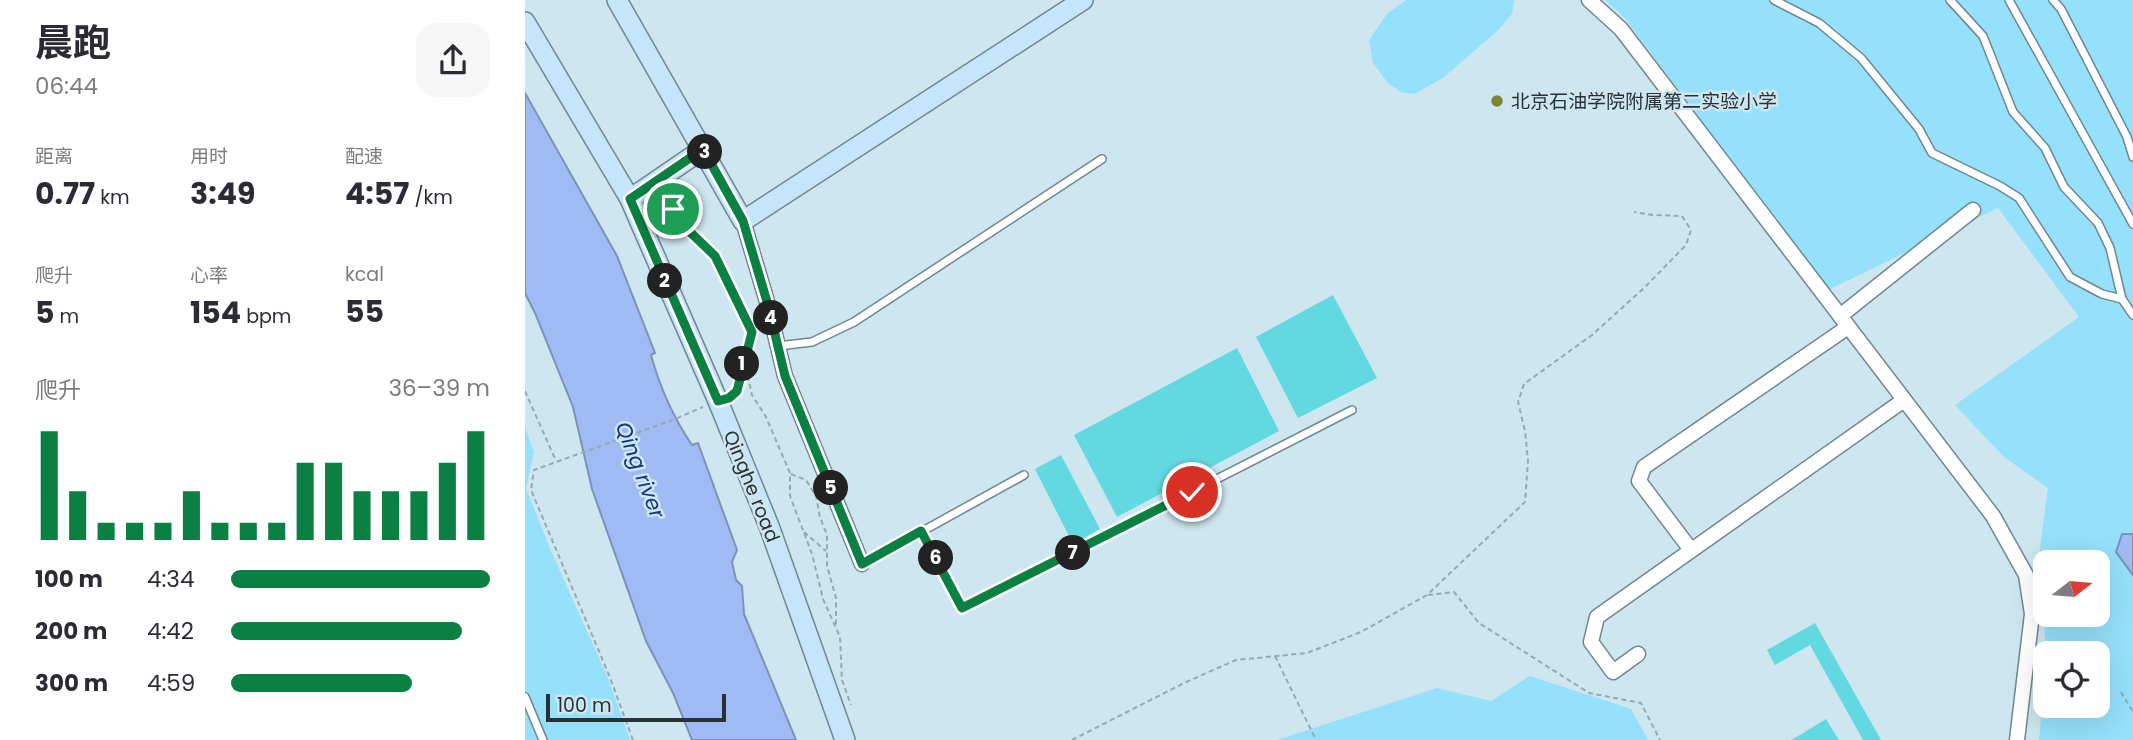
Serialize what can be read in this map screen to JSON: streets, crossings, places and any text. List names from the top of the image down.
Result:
{
  "streets": {
    "street": ["Qinghe road"]
  },
  "water": ["Qing river"],
  "places": ["北京石油学院附属第二实验小学"],
  "scale_bar": "100 m",
  "north": "right",
  "page": {
    "heading": ["晨跑", "06:44"],
    "stats": [
      ["距离", "0.77 km"],
      ["用时", "3:49"],
      ["配速", "4:57 /km"],
      ["爬升", "5 m"],
      ["心率", "154 bpm"],
      ["kcal", "55"]
    ],
    "pins": [
      "3",
      "2",
      "4",
      "1",
      "5",
      "7",
      "6"
    ],
    "chart": ["爬升", "36–39 m"],
    "list": [
      {
        "name": "100 m",
        "note": "4:34"
      },
      {
        "name": "200 m",
        "note": "4:42"
      },
      {
        "name": "300 m",
        "note": "4:59"
      }
    ],
    "scale": "100 m"
  }
}
